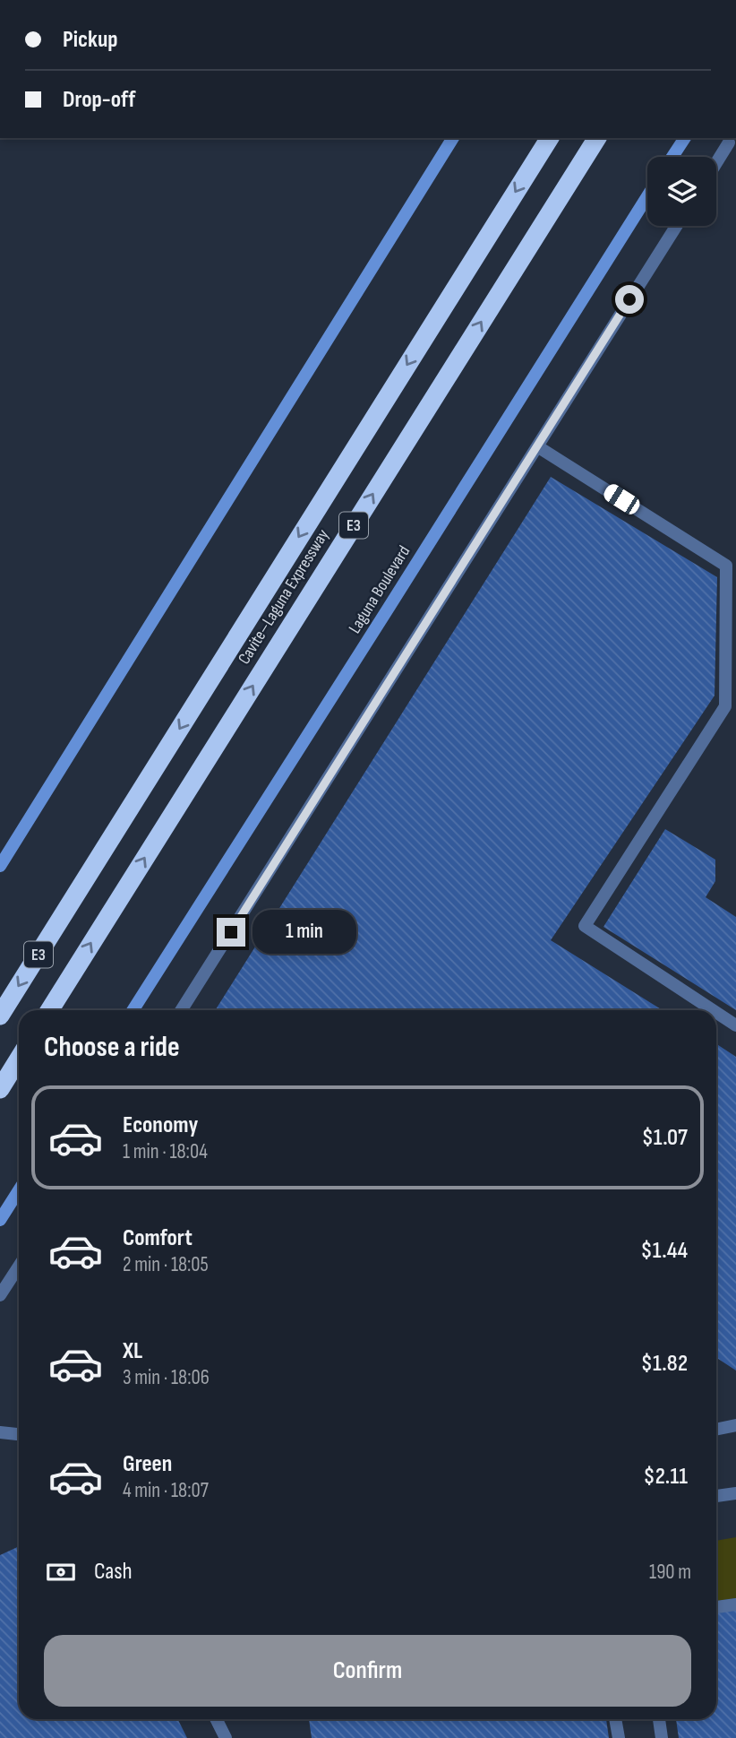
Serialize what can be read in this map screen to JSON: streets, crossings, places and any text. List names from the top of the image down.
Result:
{
  "streets": {
    "highway": ["E3", "Cavite–Laguna Expressway"],
    "main road": ["Laguna Boulevard"]
  },
  "page": {
    "banner": ["Pickup", "Drop-off"],
    "bubble": "1 min",
    "heading": "Choose a ride",
    "list": [
      {
        "name": "Economy",
        "note": "1 min · 18:04",
        "value": "$1.07"
      },
      {
        "name": "Comfort",
        "note": "2 min · 18:05",
        "value": "$1.44"
      },
      {
        "name": "XL",
        "note": "3 min · 18:06",
        "value": "$1.82"
      },
      {
        "name": "Green",
        "note": "4 min · 18:07",
        "value": "$2.11"
      }
    ],
    "pay": ["Cash", "190 m"],
    "buttons": "Confirm"
  }
}
